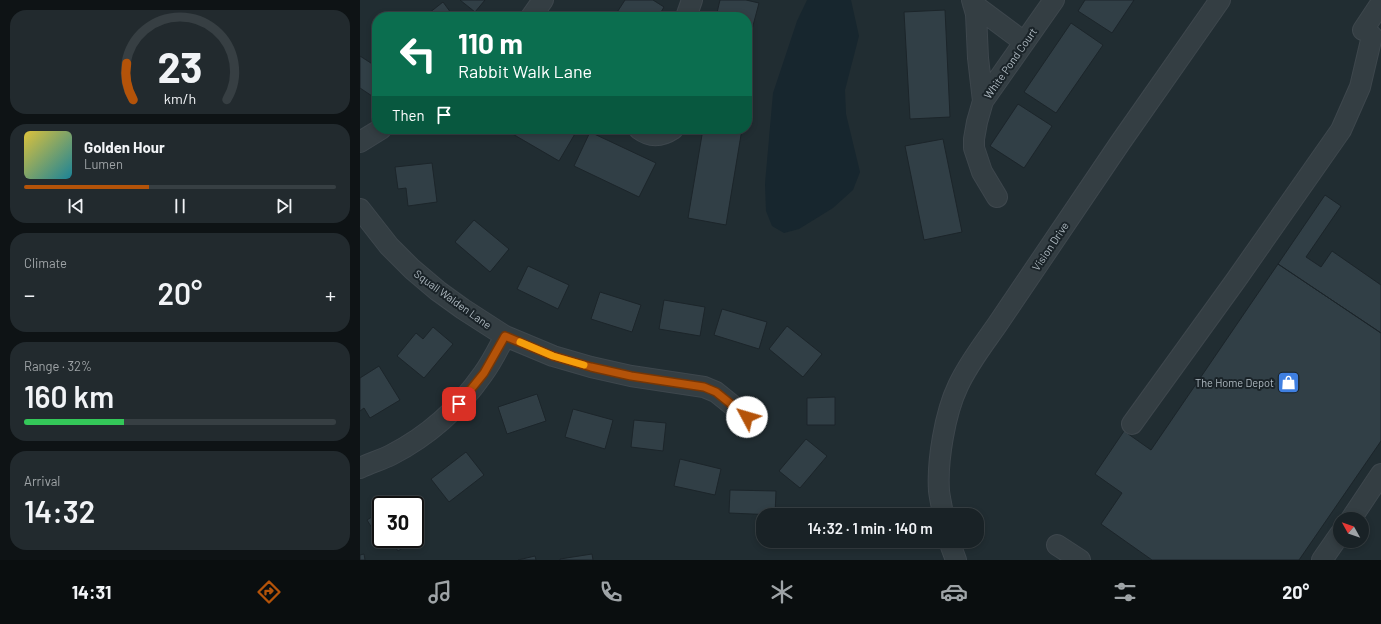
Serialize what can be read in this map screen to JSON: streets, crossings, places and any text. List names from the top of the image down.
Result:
{
  "streets": {
    "street": ["White Pond Court", "Vision Drive", "Squall Walden Lane"]
  },
  "places": {
    "shop": ["The Home Depot"]
  },
  "north": "top left",
  "page": {
    "turn": ["110 m", "Rabbit Walk Lane"],
    "then": "Then",
    "song": ["Golden Hour", "Lumen"],
    "tile": [
      "Climate",
      ["Range · 32%", "160 km"],
      ["Arrival", "14:32"]
    ],
    "heat": ["−", "20°", "+"],
    "limit": "30",
    "trip": "14:32 · 1 min · 140 m",
    "tabs": ["14:31", "20°"],
    "gauge": ["23", "km/h"]
  }
}
